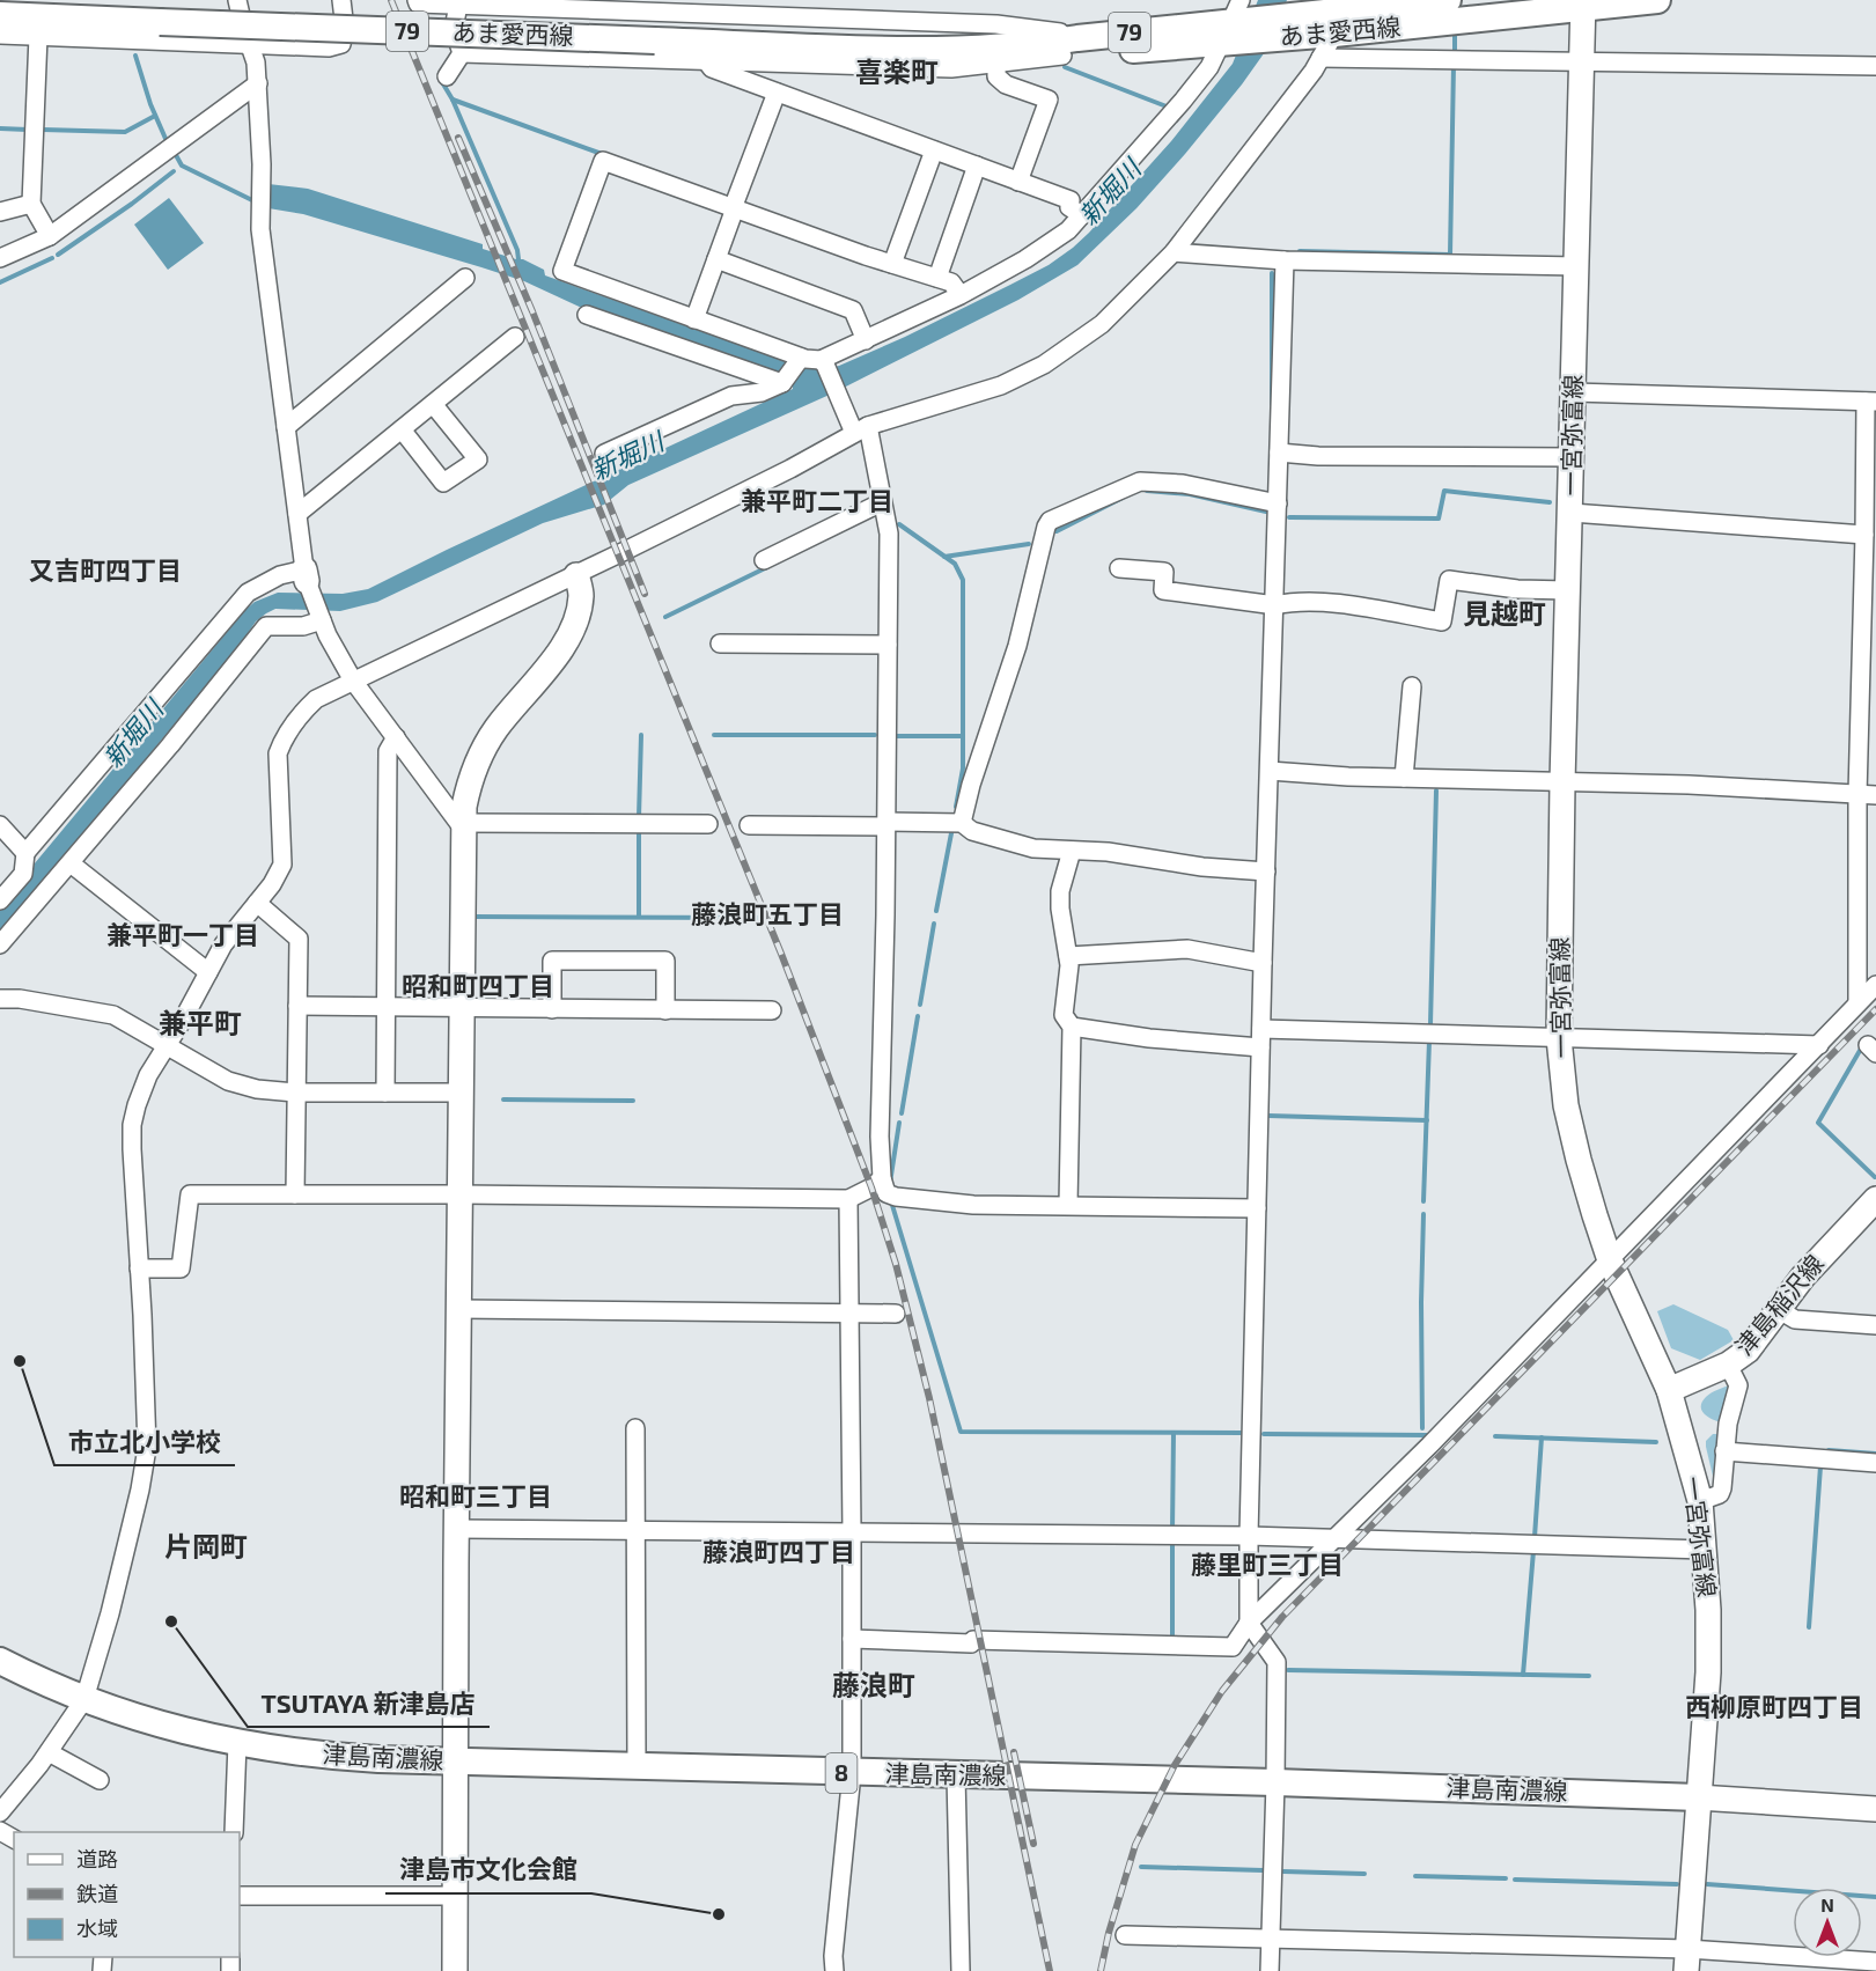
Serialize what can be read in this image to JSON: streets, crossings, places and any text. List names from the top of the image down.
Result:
{
  "streets": {
    "main road": [
      "79",
      "あま愛西線",
      "一宮弥富線",
      "津島稲沢線",
      "津島南濃線",
      "8"
    ]
  },
  "crossings": [
    ["あま愛西線", "一宮弥富線"],
    ["一宮弥富線", "津島稲沢線"],
    ["一宮弥富線", "津島南濃線"]
  ],
  "districts": [
    "喜楽町",
    "兼平町二丁目",
    "又吉町四丁目",
    "見越町",
    "藤浪町五丁目",
    "兼平町一丁目",
    "昭和町四丁目",
    "兼平町",
    "昭和町三丁目",
    "片岡町",
    "藤浪町四丁目",
    "藤里町三丁目",
    "藤浪町",
    "西柳原町四丁目"
  ],
  "water": ["新堀川"],
  "places": ["市立北小学校", "TSUTAYA 新津島店", "津島市文化会館"],
  "legend": ["道路", "鉄道", "水域"],
  "north": "top"
}
